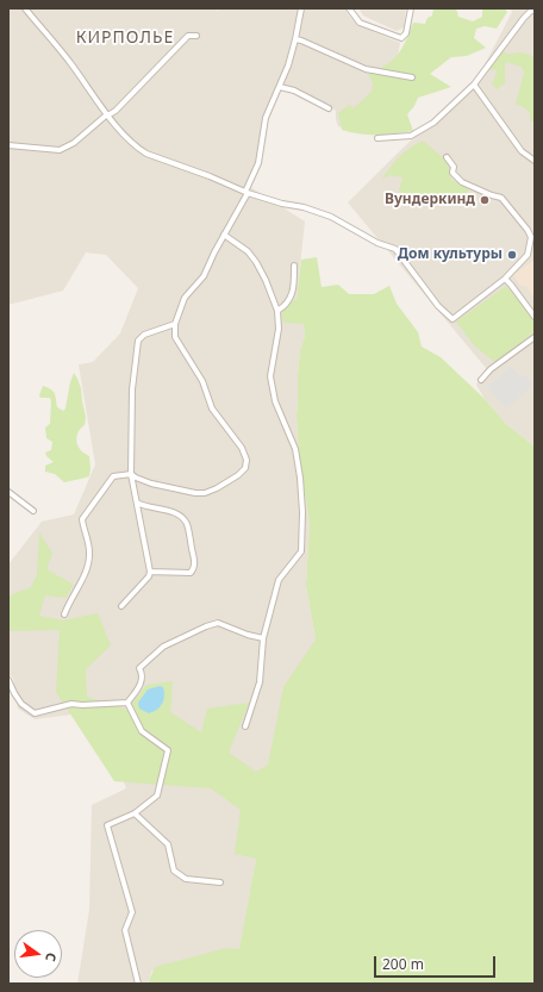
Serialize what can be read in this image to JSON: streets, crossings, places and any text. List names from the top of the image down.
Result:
{
  "districts": ["КИРПОЛЬЕ"],
  "places": ["Вундеркинд", "Дом культуры"],
  "scale_bar": "200 m",
  "north": "right"
}
